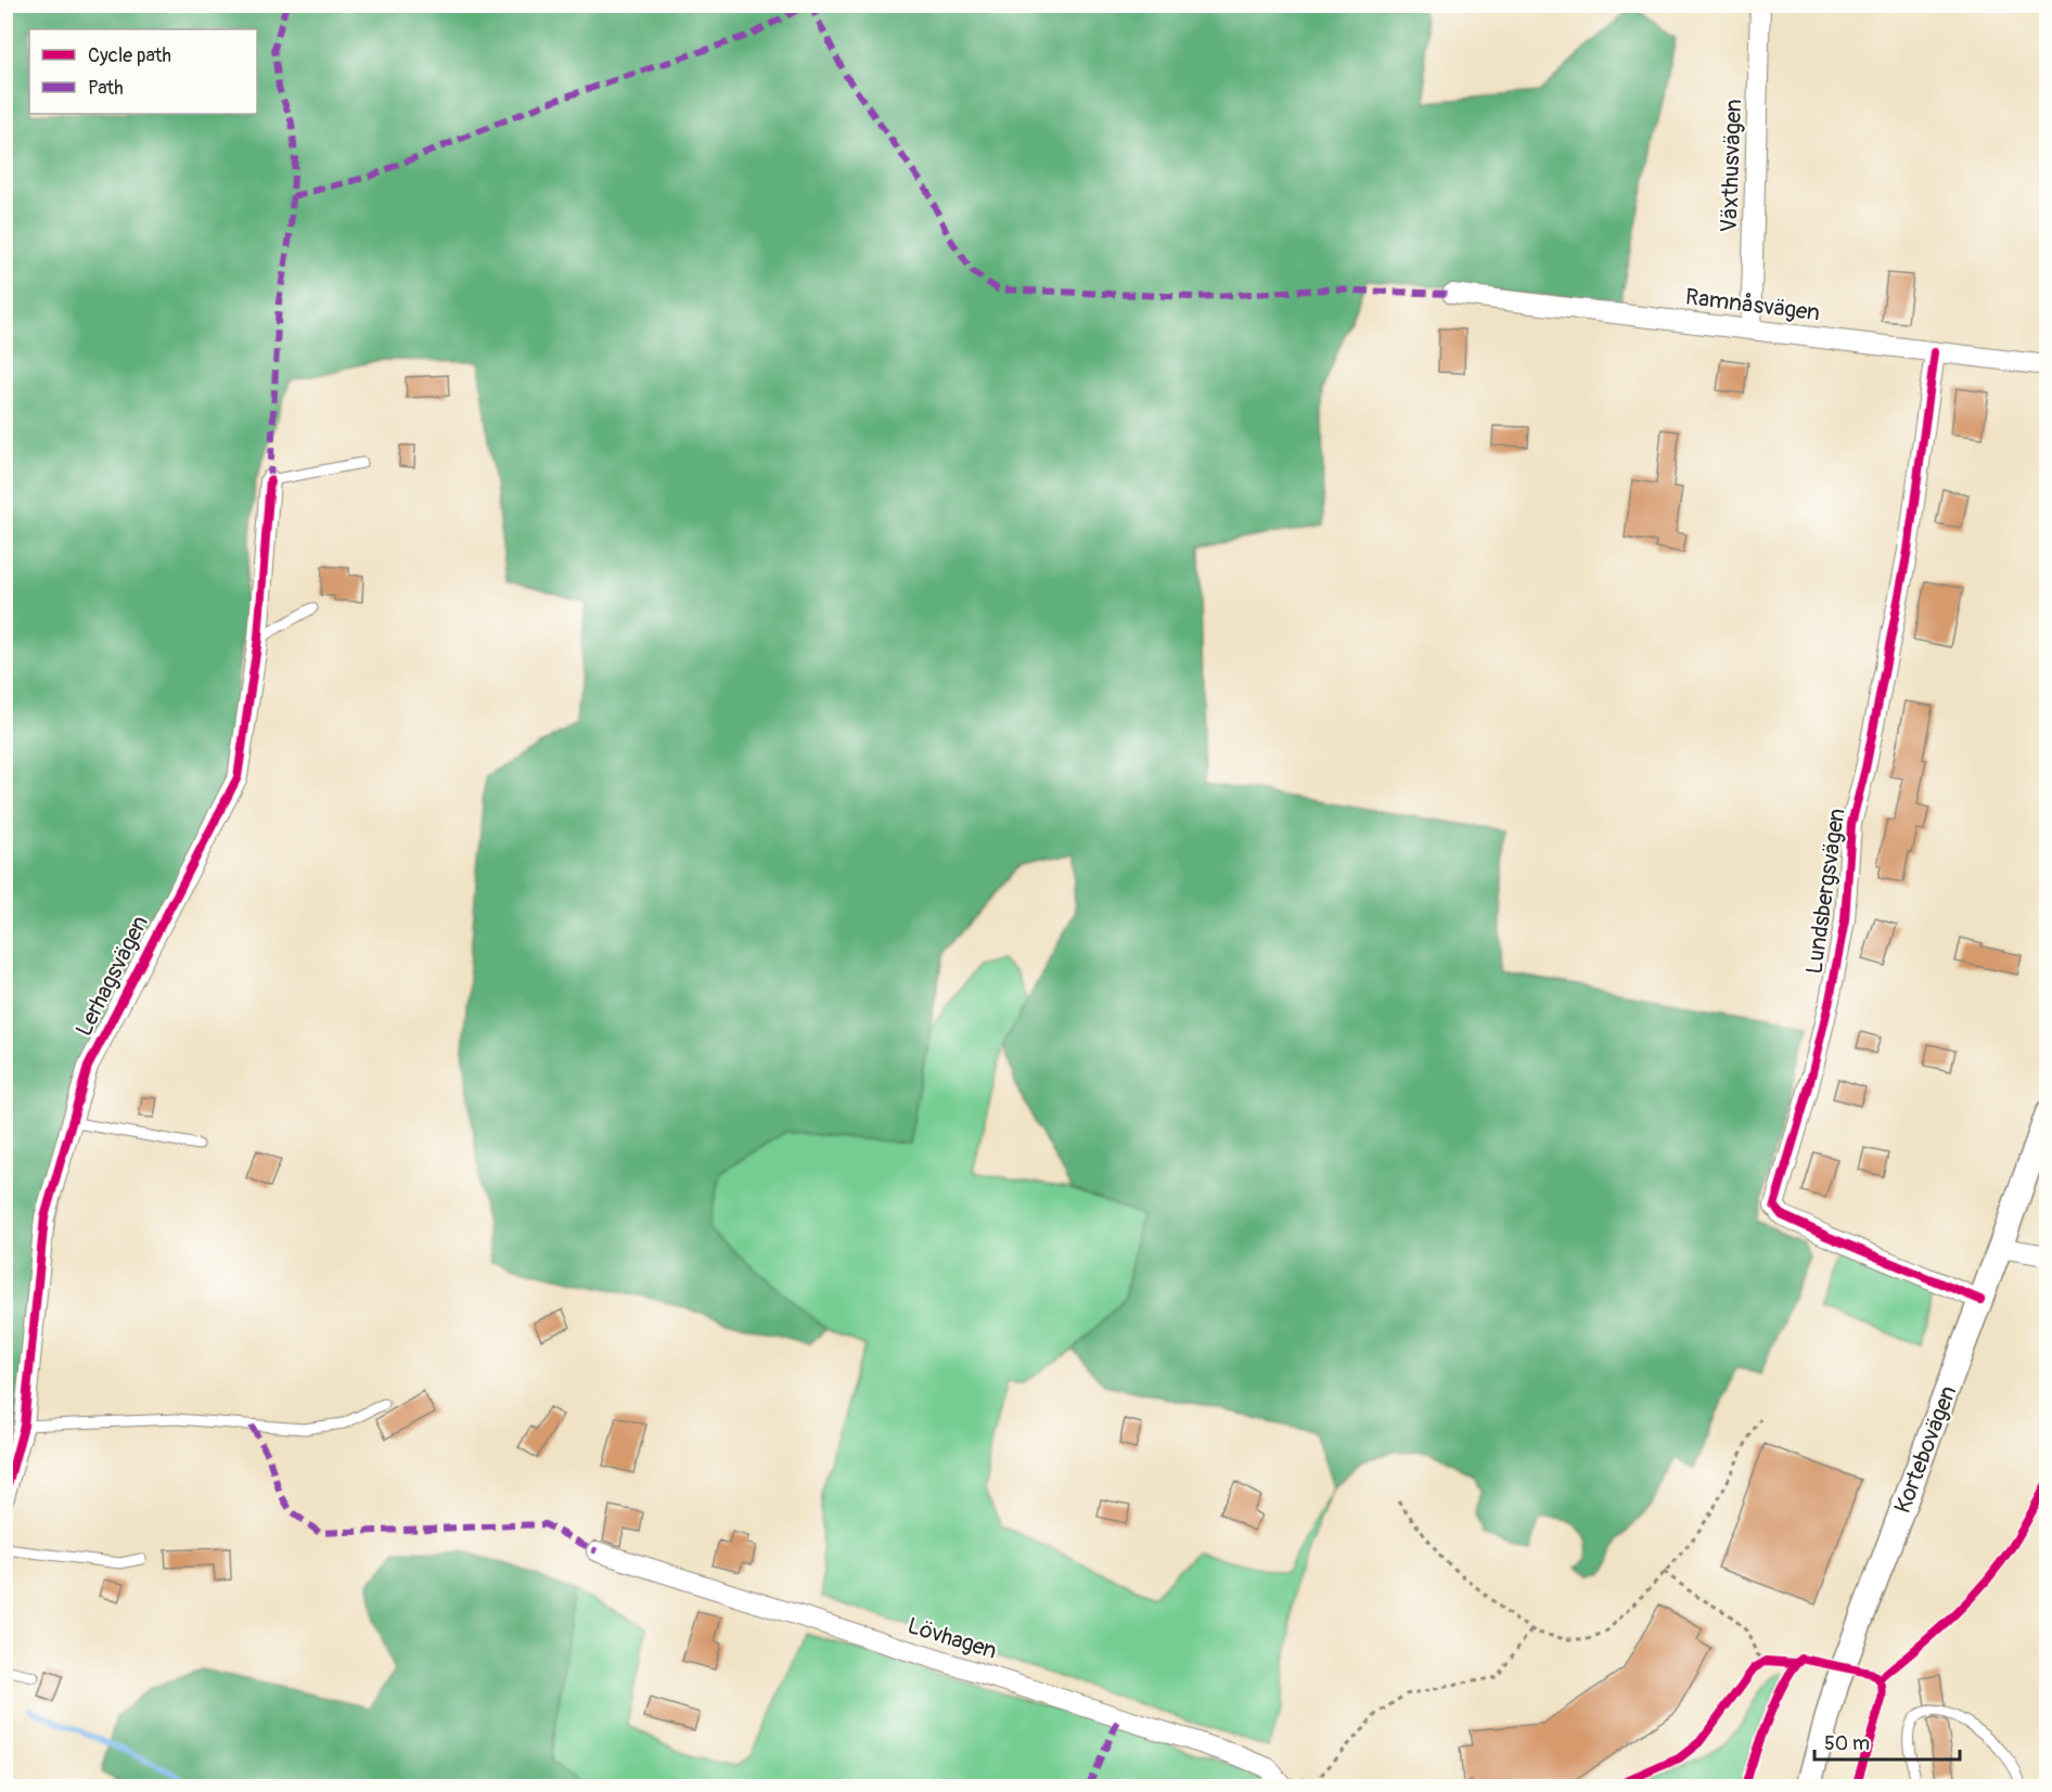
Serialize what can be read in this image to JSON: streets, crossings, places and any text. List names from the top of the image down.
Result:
{
  "streets": {
    "street": [
      "Växthusvägen",
      "Ramnåsvägen",
      "Lundsbergsvägen",
      "Lerhagsvägen",
      "Kortebovägen",
      "Lövhagen"
    ]
  },
  "crossings": [
    ["Växthusvägen", "Ramnåsvägen"],
    ["Ramnåsvägen", "Lundsbergsvägen"],
    ["Lundsbergsvägen", "Kortebovägen"]
  ],
  "legend": ["Cycle path", "Path"],
  "scale_bar": "50 m"
}
